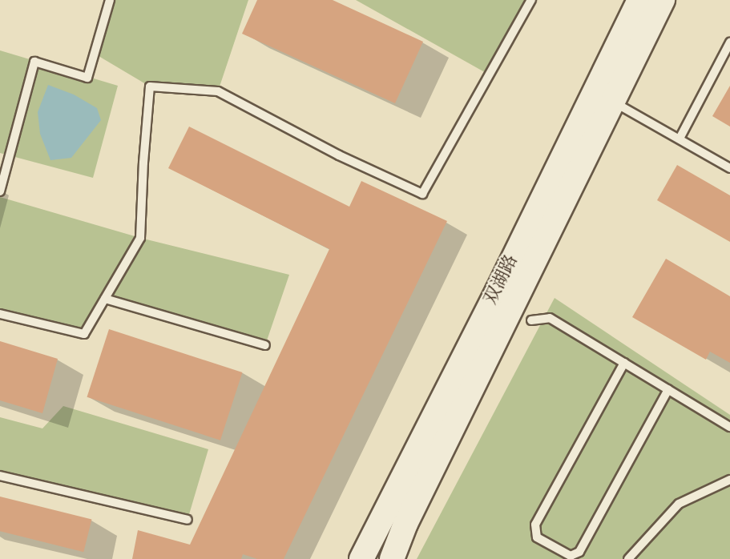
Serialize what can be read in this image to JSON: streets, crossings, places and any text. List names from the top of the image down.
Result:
{
  "streets": {
    "main road": ["双湖路"]
  }
}
